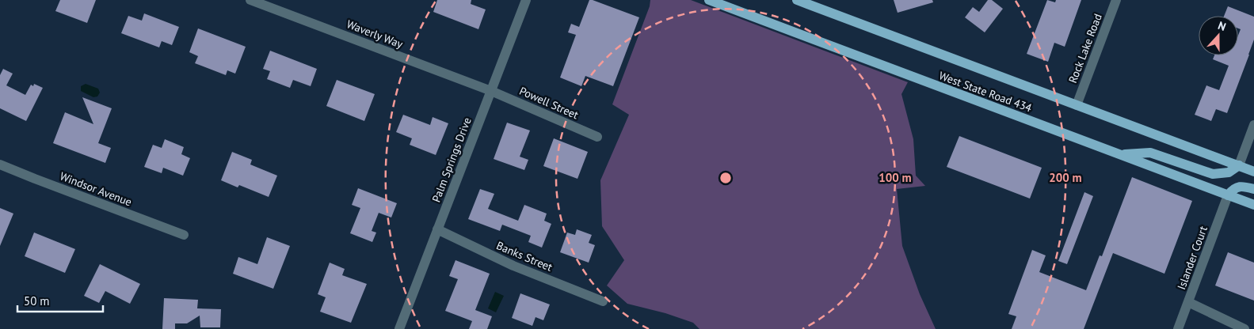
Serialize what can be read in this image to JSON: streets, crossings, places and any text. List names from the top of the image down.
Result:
{
  "streets": {
    "main road": ["West State Road 434"],
    "street": [
      "Waverly Way",
      "Rock Lake Road",
      "Powell Street",
      "Palm Springs Drive",
      "Windsor Avenue",
      "Banks Street",
      "Islander Court"
    ]
  },
  "crossings": [
    ["Waverly Way", "Powell Street"],
    ["Waverly Way", "Palm Springs Drive"],
    ["West State Road 434", "Islander Court"],
    ["Powell Street", "Palm Springs Drive"],
    ["Palm Springs Drive", "Banks Street"]
  ],
  "scale_bar": "50 m",
  "north": "top",
  "rings": ["100 m", "200 m"]
}
